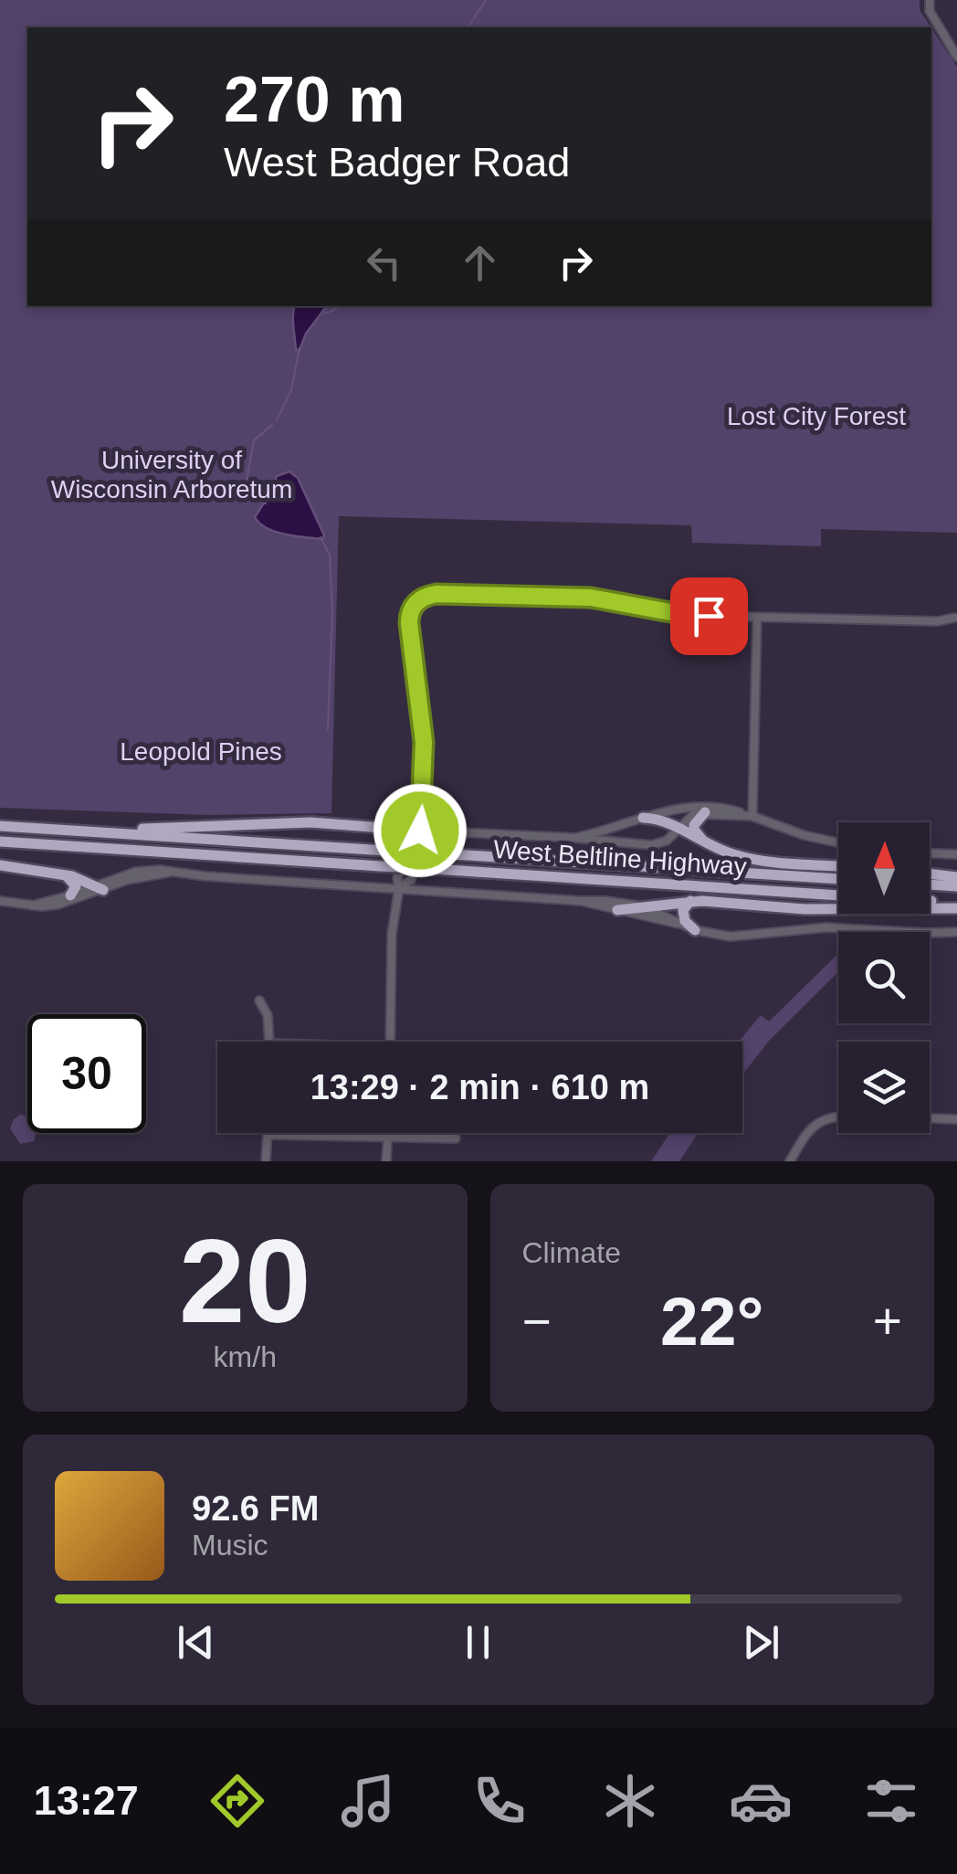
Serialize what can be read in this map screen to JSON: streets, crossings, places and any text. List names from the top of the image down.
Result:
{
  "streets": {
    "highway": ["West Beltline Highway"]
  },
  "parks": ["Lost City Forest", "University of Wisconsin Arboretum", "Leopold Pines"],
  "north": "top",
  "page": {
    "turn": ["270 m", "West Badger Road"],
    "limit": "30",
    "trip": "13:29 · 2 min · 610 m",
    "tile": [
      ["20", "km/h"],
      "Climate"
    ],
    "heat": ["−", "22°", "+"],
    "song": ["92.6 FM", "Music"],
    "tabs": "13:27"
  }
}
